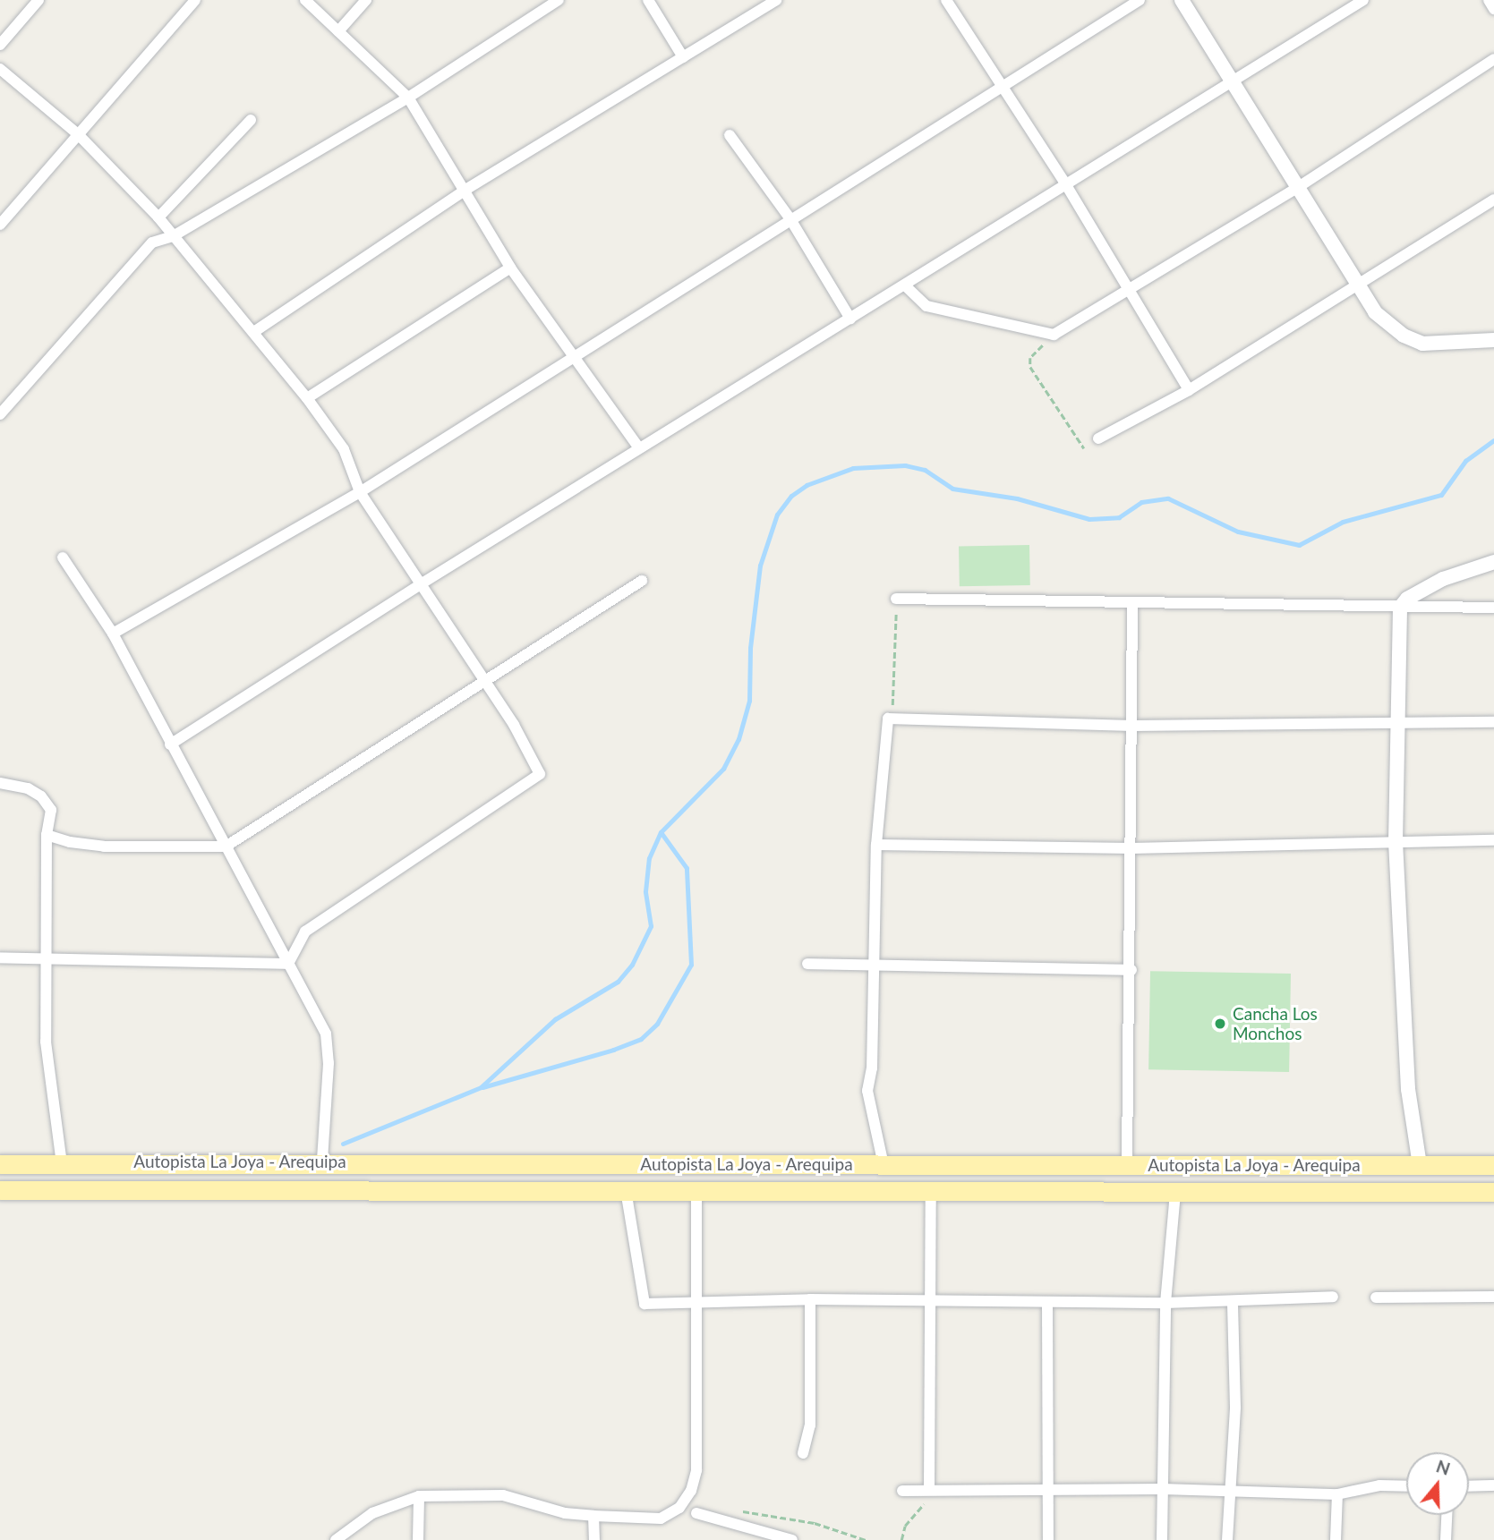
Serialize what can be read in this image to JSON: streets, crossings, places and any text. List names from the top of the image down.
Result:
{
  "streets": {
    "main road": ["Autopista La Joya - Arequipa"]
  },
  "places": ["Cancha Los Monchos"],
  "north": "top"
}
